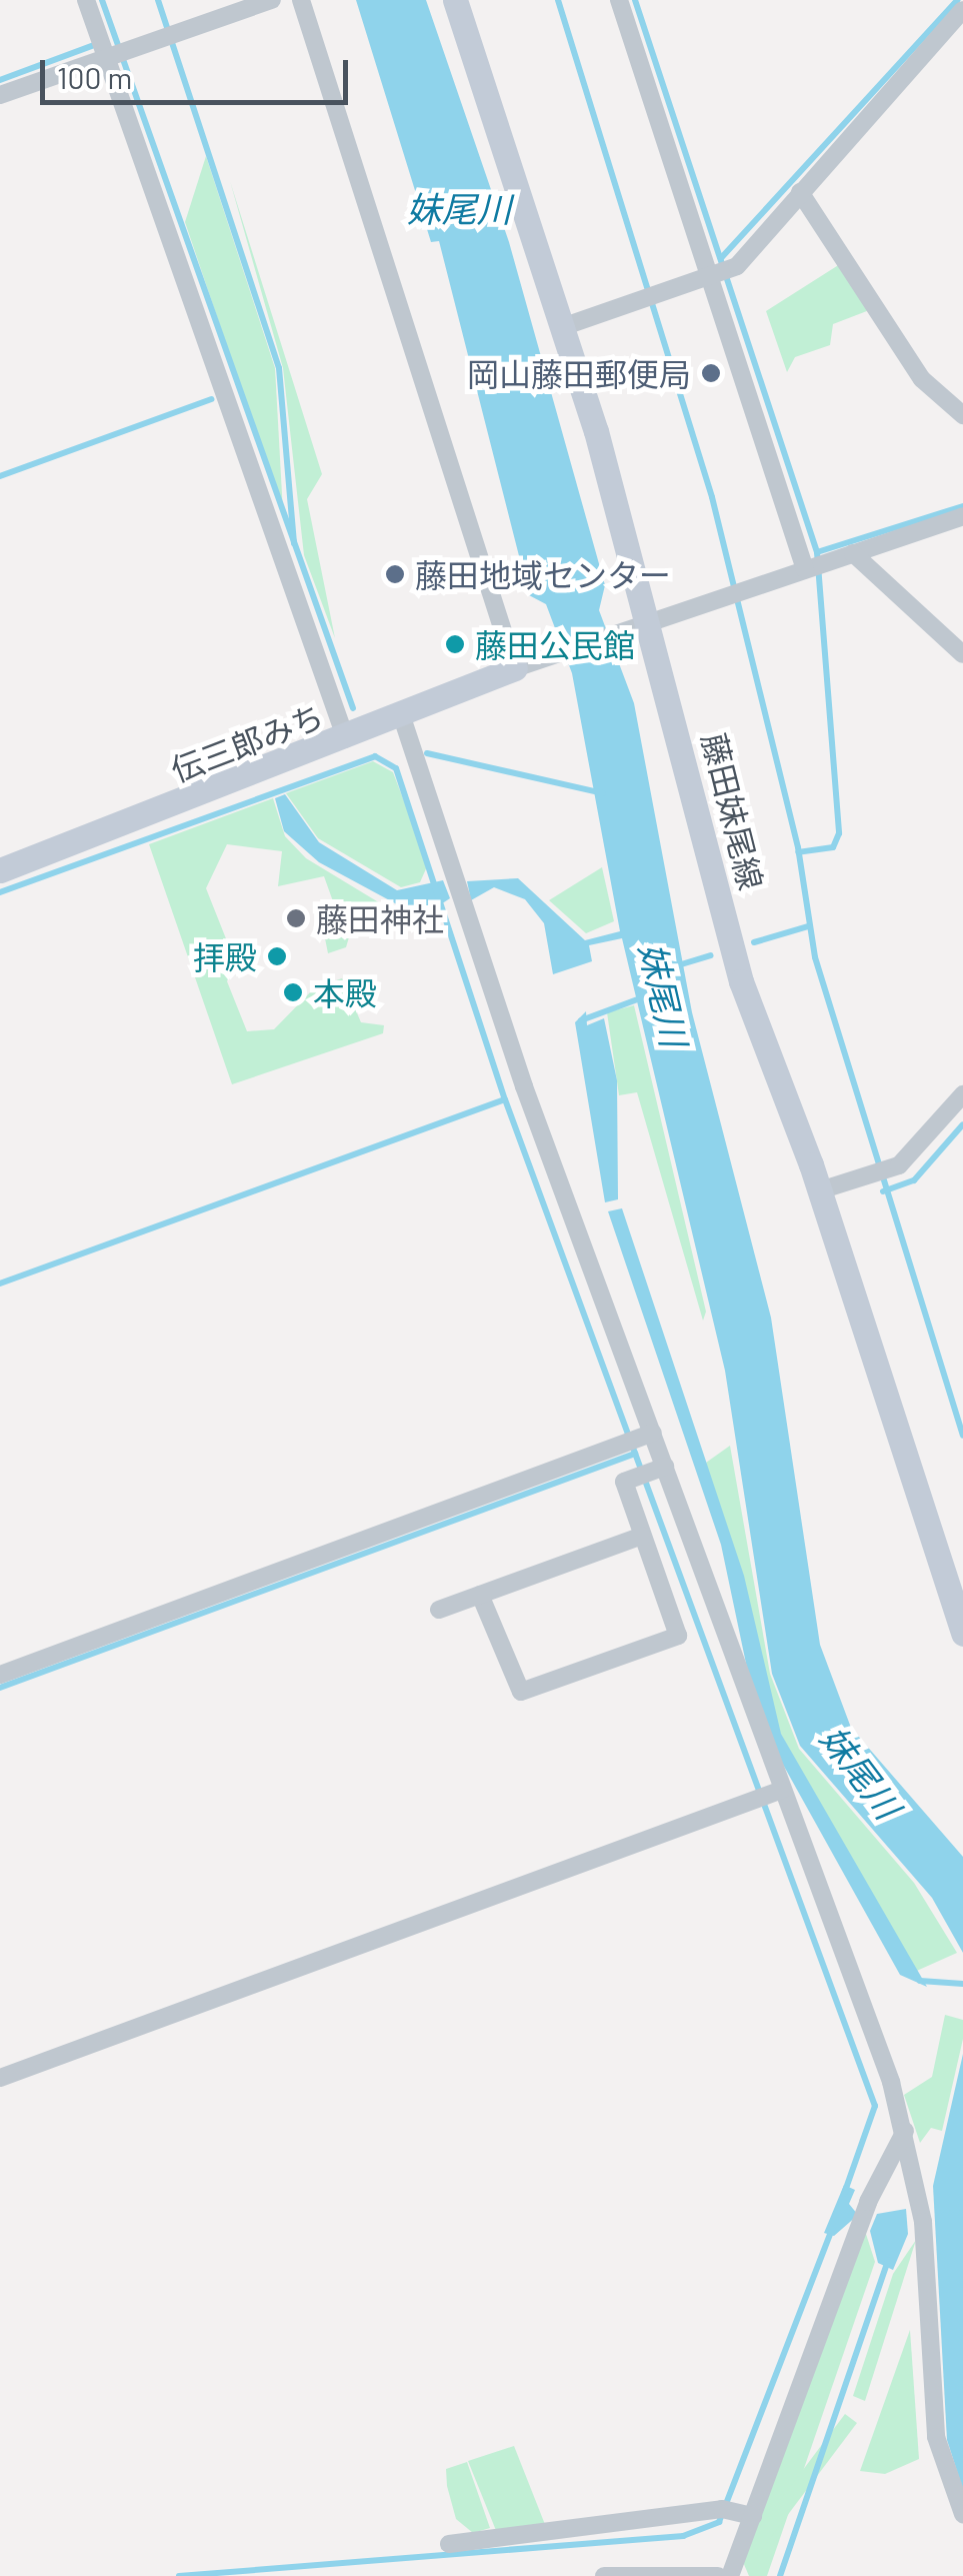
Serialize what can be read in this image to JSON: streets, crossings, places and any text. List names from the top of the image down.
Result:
{
  "streets": {
    "main road": ["伝三郎みち", "藤田妹尾線"]
  },
  "water": ["妹尾川"],
  "places": [
    "岡山藤田郵便局",
    "藤田地域センター",
    "藤田公民館",
    "藤田神社",
    "拝殿",
    "本殿"
  ],
  "scale_bar": "100 m"
}
